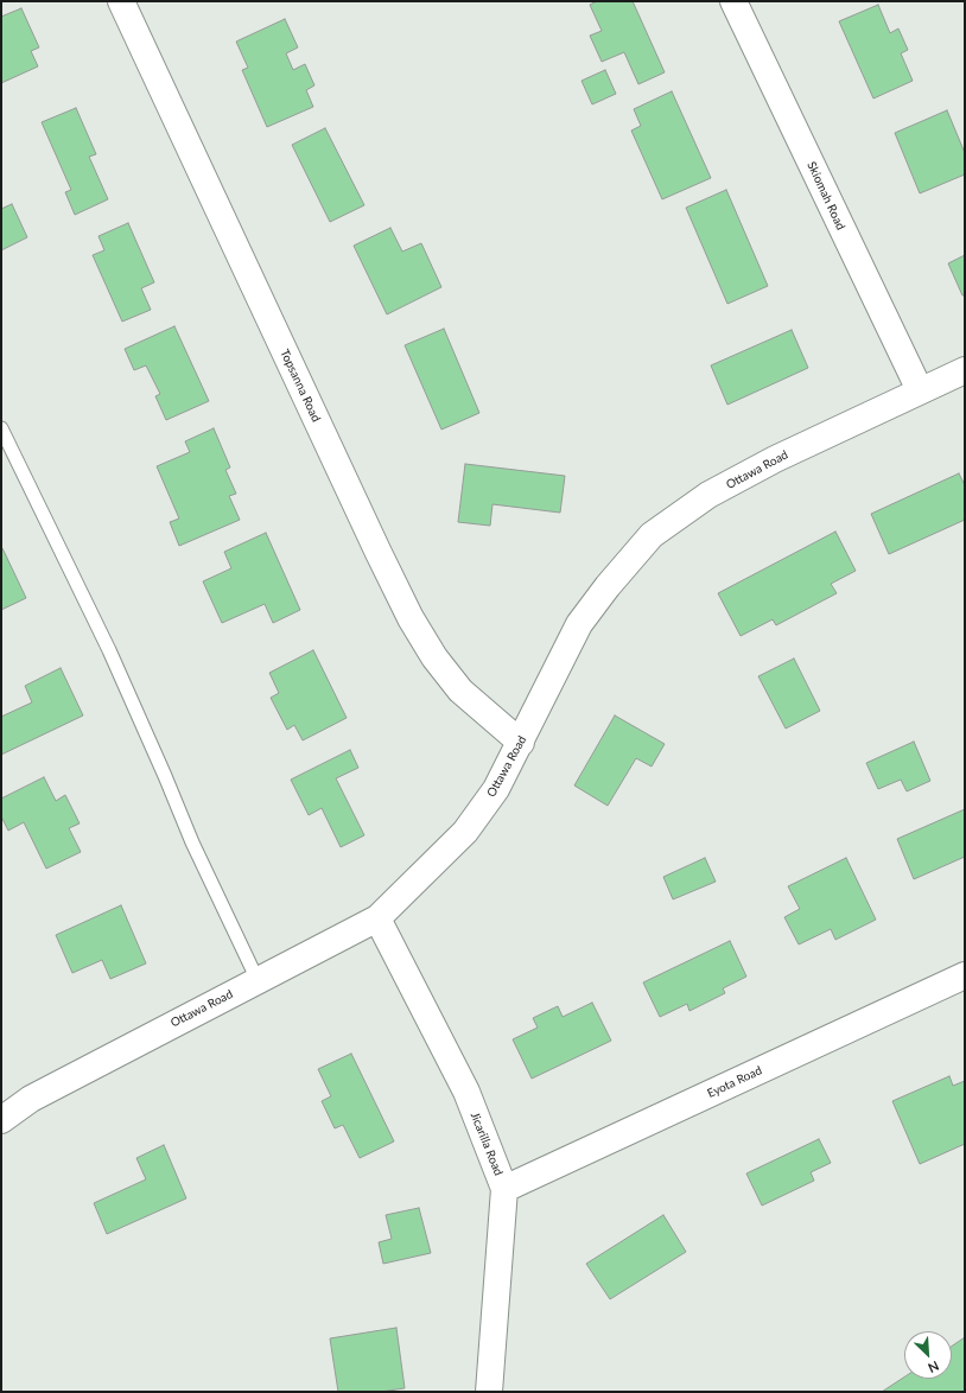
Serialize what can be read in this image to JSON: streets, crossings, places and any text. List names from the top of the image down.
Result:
{
  "streets": {
    "street": [
      "Skiomah Road",
      "Topsanna Road",
      "Ottawa Road",
      "Eyota Road",
      "Jicarilla Road"
    ]
  },
  "crossings": [
    ["Skiomah Road", "Ottawa Road"],
    ["Topsanna Road", "Ottawa Road"],
    ["Ottawa Road", "Jicarilla Road"],
    ["Eyota Road", "Jicarilla Road"]
  ],
  "north": "bottom right"
}
